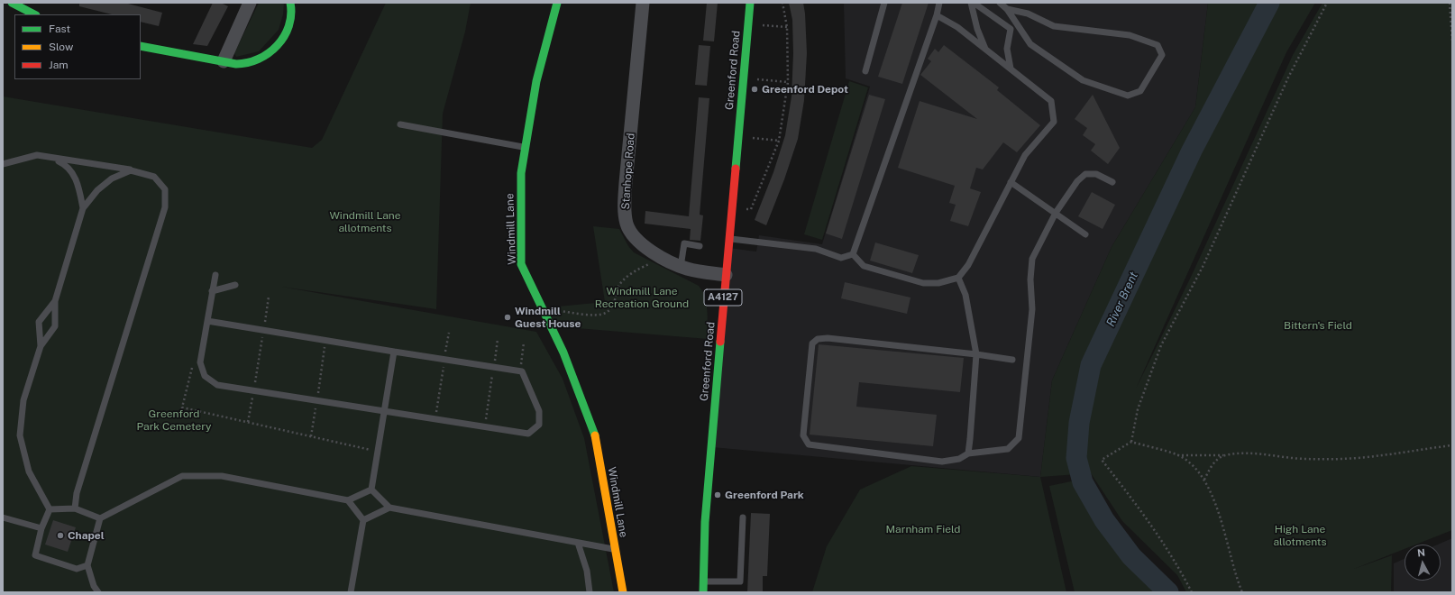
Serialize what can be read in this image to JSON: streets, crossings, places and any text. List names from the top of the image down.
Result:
{
  "streets": {
    "street": [
      "Greenford Road",
      "Stanhope Road",
      "Windmill Lane",
      "A4127"
    ]
  },
  "crossings": [
    ["Greenford Road", "Stanhope Road"]
  ],
  "water": ["River Brent"],
  "parks": [
    "Windmill Lane allotments",
    "Windmill Lane Recreation Ground",
    "Bittern's Field",
    "Greenford Park Cemetery",
    "Marnham Field",
    "High Lane allotments"
  ],
  "places": [
    "Greenford Depot",
    "Windmill Guest House",
    "Greenford Park",
    "Chapel"
  ],
  "legend": ["Fast", "Slow", "Jam"],
  "north": "top"
}
